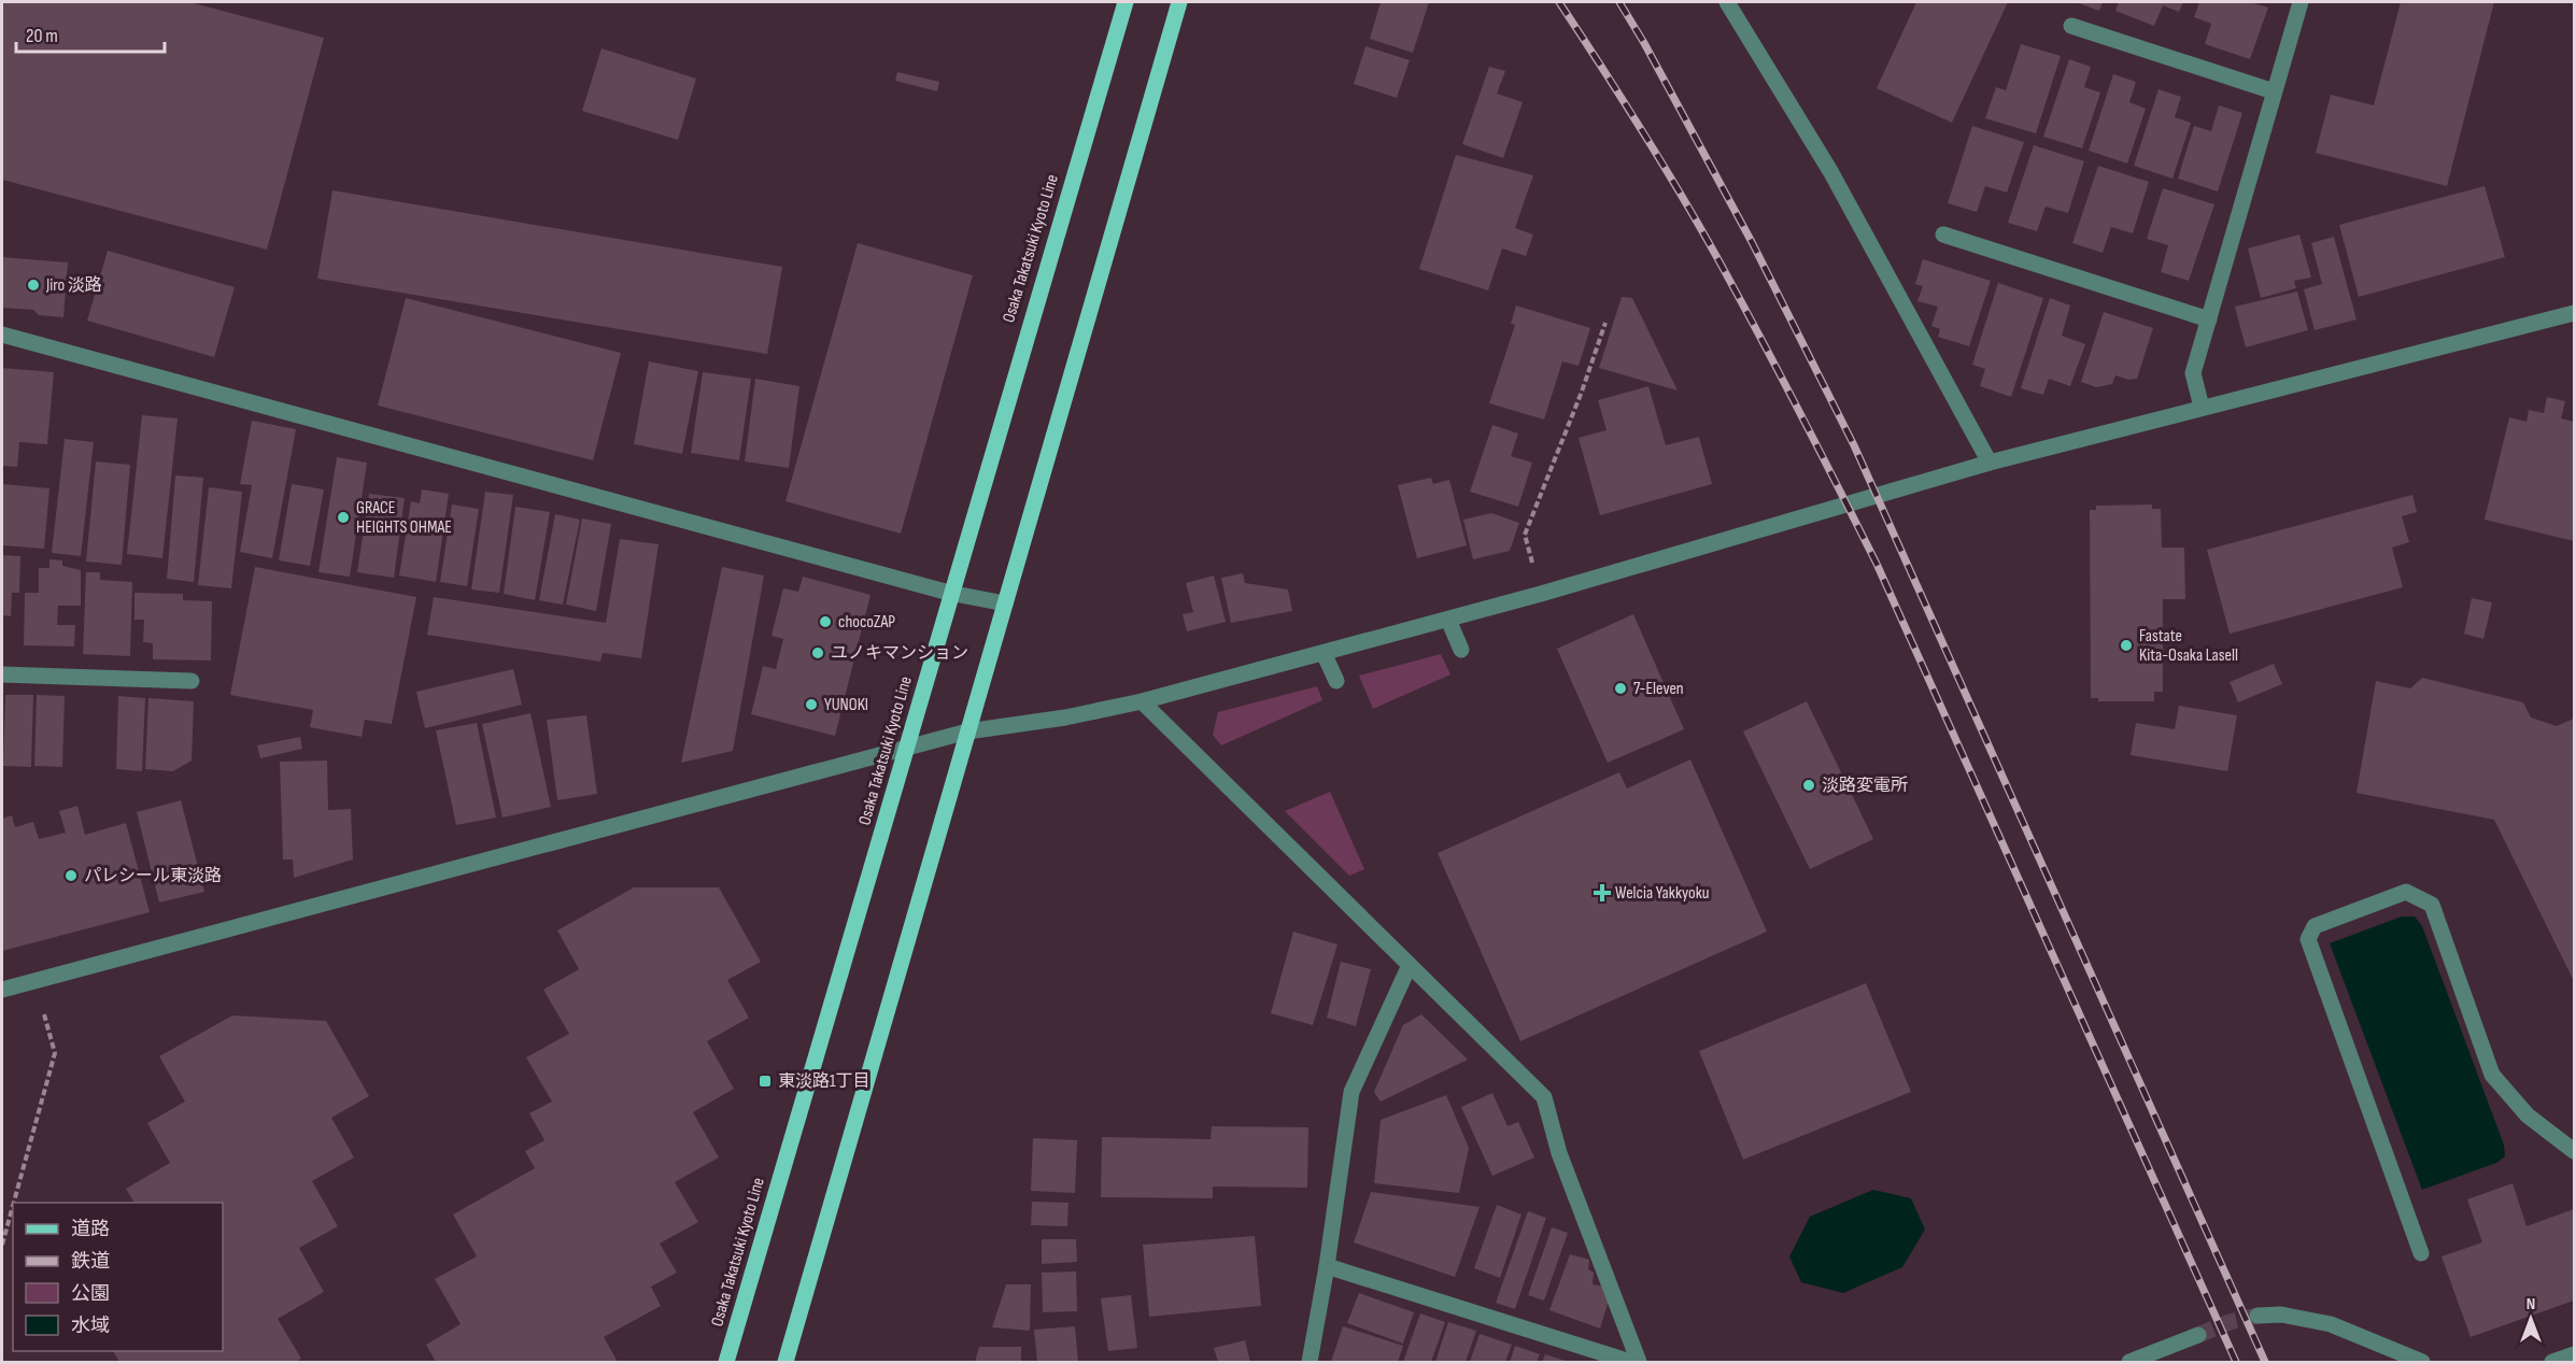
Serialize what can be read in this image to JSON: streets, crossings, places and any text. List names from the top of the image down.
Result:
{
  "streets": {
    "main road": ["Osaka Takatsuki Kyoto Line"]
  },
  "places": {
    "other": [
      "Jiro 淡路",
      "GRACE HEIGHTS OHMAE",
      "chocoZAP",
      "Fastate Kita-Osaka Lasell",
      "ユノキマンション",
      "7-Eleven",
      "YUNOKI",
      "淡路変電所",
      "パレシール東淡路"
    ],
    "health": ["Welcia Yakkyoku"],
    "transit": ["東淡路1丁目"]
  },
  "legend": [
    "道路",
    "鉄道",
    "公園",
    "水域"
  ],
  "scale_bar": "20 m",
  "north": "top"
}
